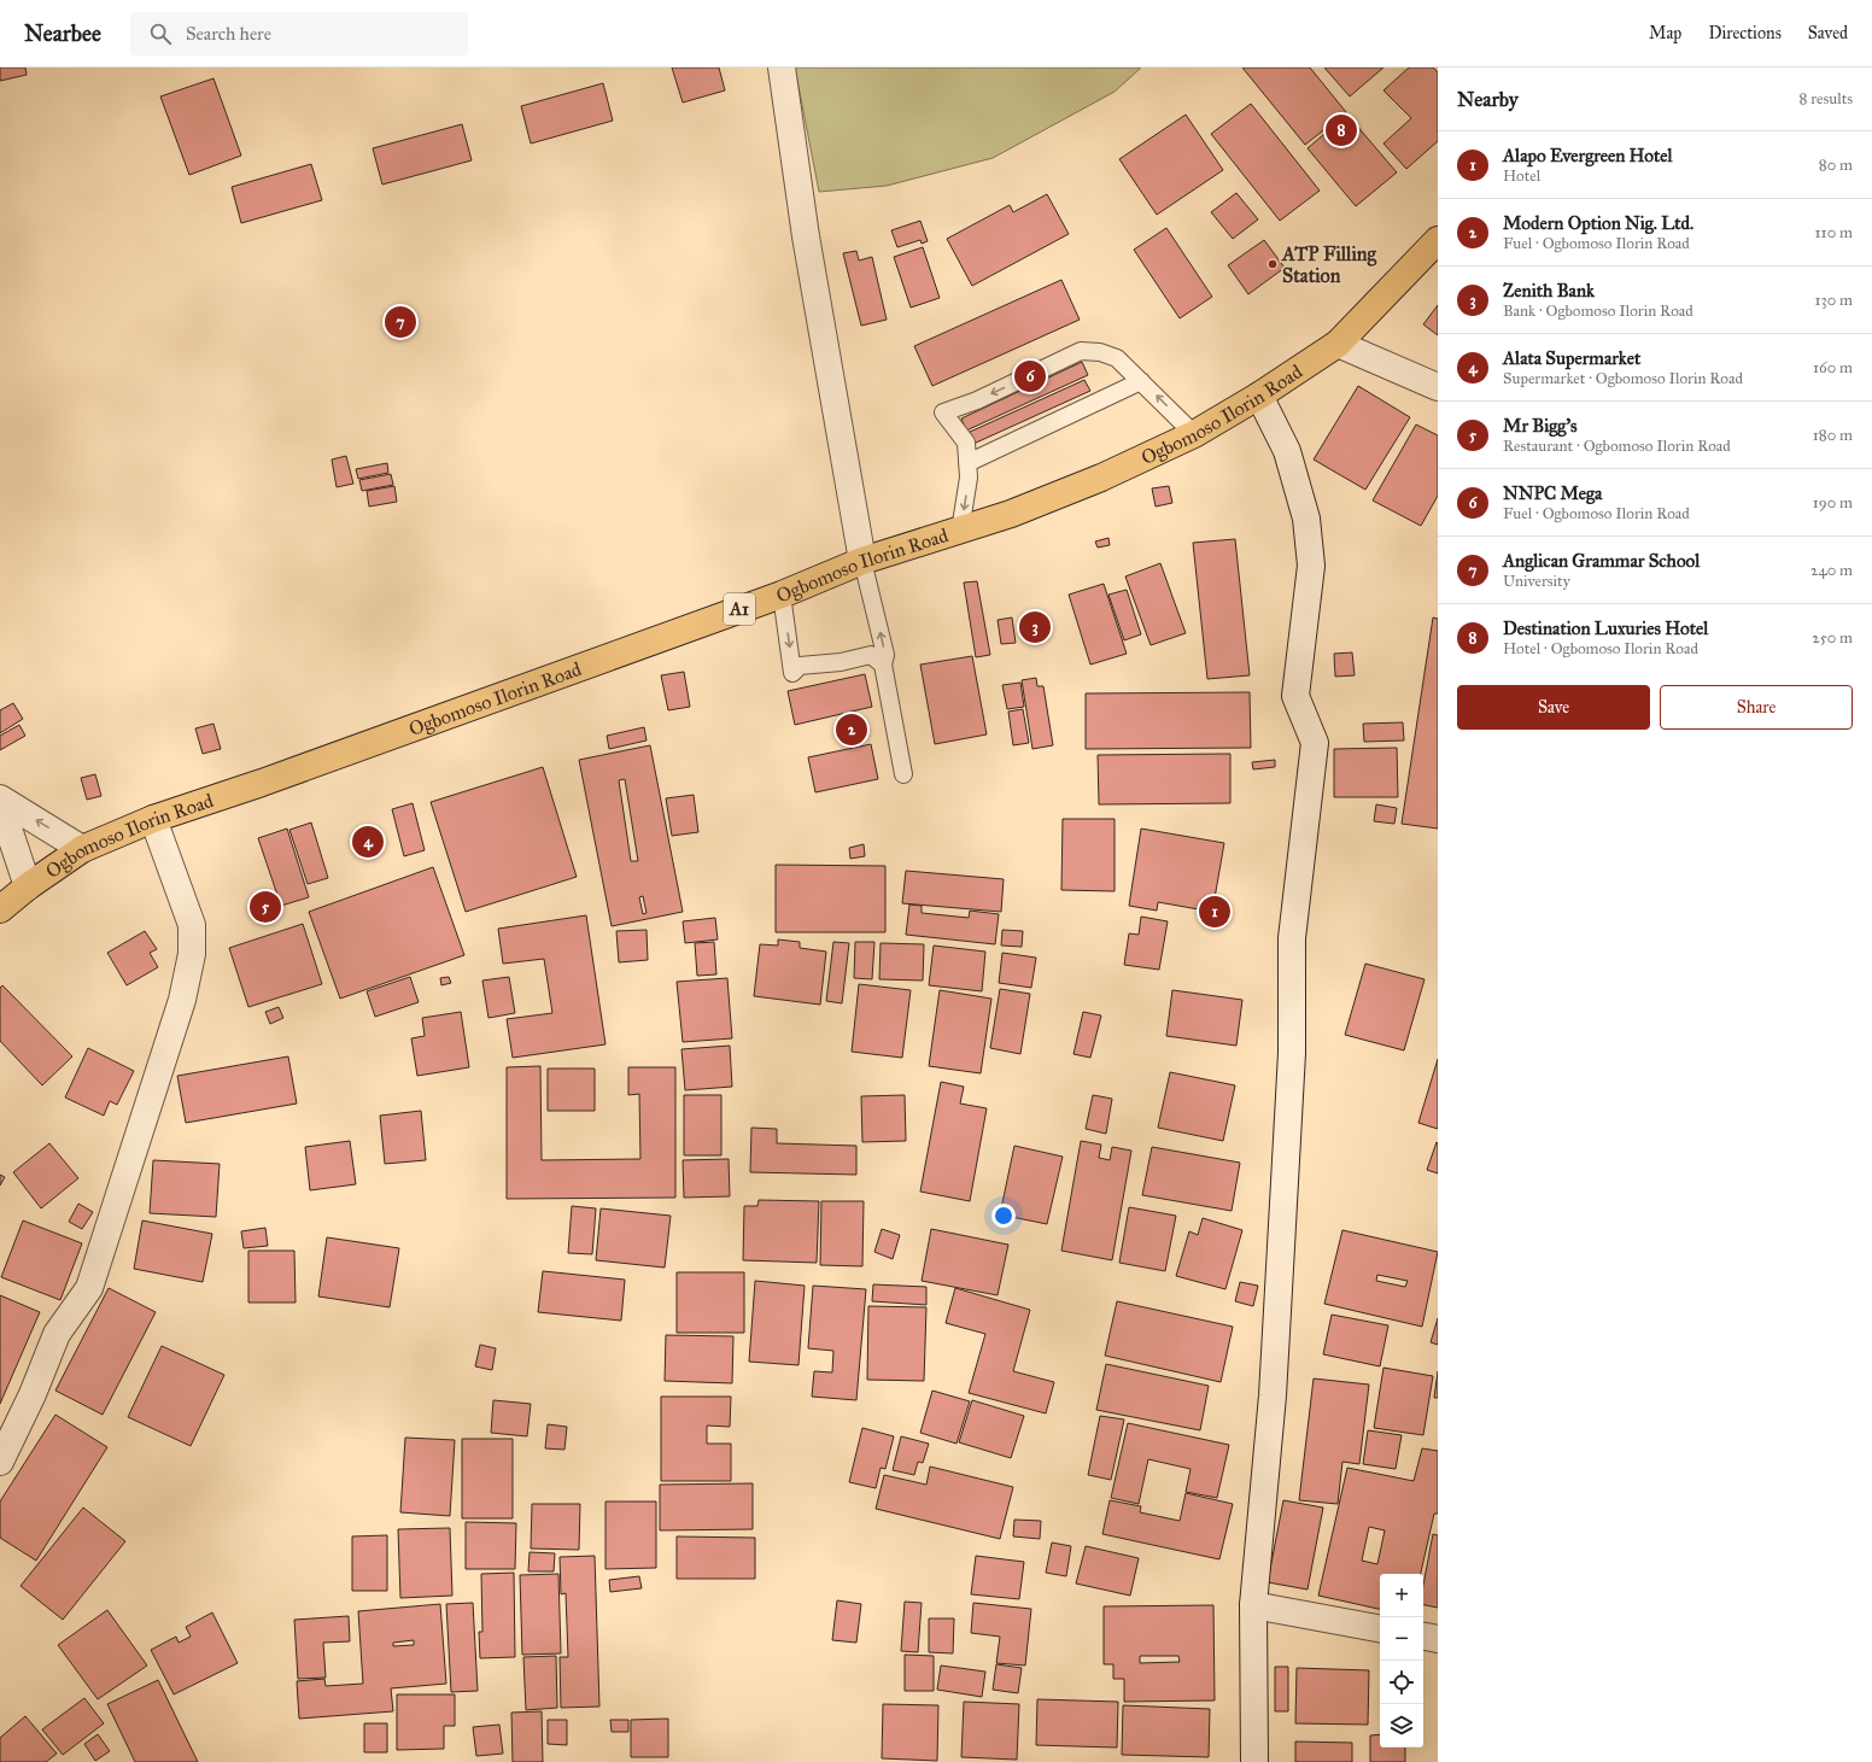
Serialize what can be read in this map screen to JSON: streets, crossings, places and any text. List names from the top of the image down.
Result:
{
  "streets": {
    "highway": ["Ogbomoso Ilorin Road", "A1"]
  },
  "places": ["ATP Filling Station"],
  "page": {
    "header": "Nearbee",
    "search": "Search here",
    "nav": ["Map", "Directions", "Saved"],
    "heading": ["Nearby", "8 results"],
    "pins": [
      "8",
      "7",
      "6",
      "3",
      "2",
      "4",
      "5",
      "1"
    ],
    "list": [
      {
        "mark": "1",
        "name": "Alapo Evergreen Hotel",
        "note": "Hotel",
        "value": "80 m"
      },
      {
        "mark": "2",
        "name": "Modern Option Nig. Ltd.",
        "note": "Fuel · Ogbomoso Ilorin Road",
        "value": "110 m"
      },
      {
        "mark": "3",
        "name": "Zenith Bank",
        "note": "Bank · Ogbomoso Ilorin Road",
        "value": "130 m"
      },
      {
        "mark": "4",
        "name": "Alata Supermarket",
        "note": "Supermarket · Ogbomoso Ilorin Road",
        "value": "160 m"
      },
      {
        "mark": "5",
        "name": "Mr Bigg's",
        "note": "Restaurant · Ogbomoso Ilorin Road",
        "value": "180 m"
      },
      {
        "mark": "6",
        "name": "NNPC Mega",
        "note": "Fuel · Ogbomoso Ilorin Road",
        "value": "190 m"
      },
      {
        "mark": "7",
        "name": "Anglican Grammar School",
        "note": "University",
        "value": "240 m"
      },
      {
        "mark": "8",
        "name": "Destination Luxuries Hotel",
        "note": "Hotel · Ogbomoso Ilorin Road",
        "value": "250 m"
      }
    ],
    "buttons": ["Save", "Share"],
    "map_buttons": ["+", "−"]
  }
}
